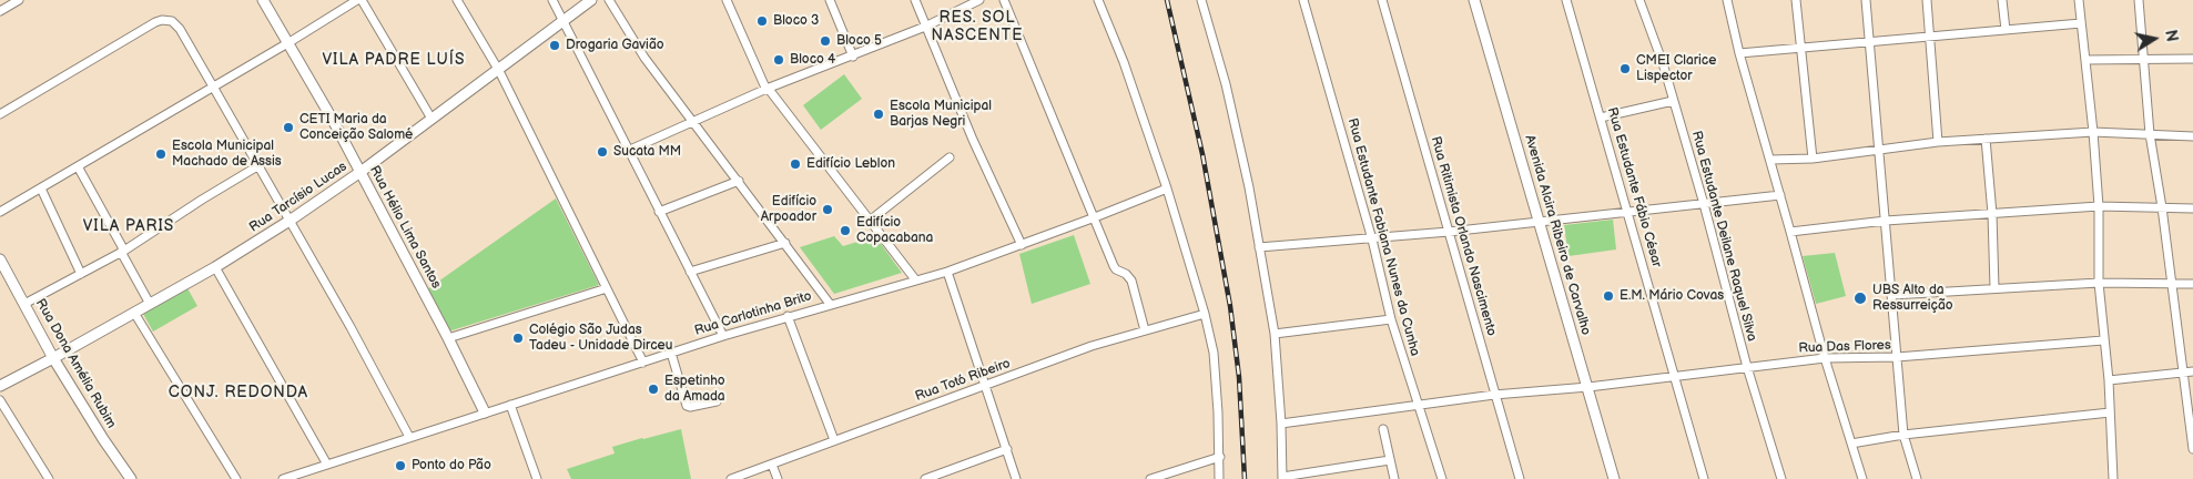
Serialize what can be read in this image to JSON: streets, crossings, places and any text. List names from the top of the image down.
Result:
{
  "streets": {
    "street": [
      "Rua Estudante Fábio César",
      "Rua Tarcísio Lucas",
      "Rua Hélio Lima Santos",
      "Avenida Alcira Ribeiro de Carvalho",
      "Rua Ritimista Orlando Nascimento",
      "Rua Estudante Deilane Raquel Silva",
      "Rua Estudante Fabiana Nunes da Cunha",
      "Rua Carlotinha Brito",
      "Rua Das Flores",
      "Rua Dona Amélia Rubim",
      "Rua Totó Ribeiro"
    ]
  },
  "crossings": [
    ["Rua Estudante Fábio César", "Rua Das Flores"],
    ["Rua Tarcísio Lucas", "Rua Hélio Lima Santos"],
    ["Rua Tarcísio Lucas", "Rua Dona Amélia Rubim"],
    ["Rua Hélio Lima Santos", "Rua Carlotinha Brito"],
    ["Avenida Alcira Ribeiro de Carvalho", "Rua Das Flores"],
    ["Rua Ritimista Orlando Nascimento", "Rua Das Flores"],
    ["Rua Estudante Deilane Raquel Silva", "Rua Das Flores"],
    ["Rua Estudante Fabiana Nunes da Cunha", "Rua Das Flores"]
  ],
  "districts": [
    "RES. SOL NASCENTE",
    "VILA PADRE LUÍS",
    "VILA PARIS",
    "CONJ. REDONDA"
  ],
  "places": [
    "Bloco 3",
    "Bloco 5",
    "Drogaria Gavião",
    "Bloco 4",
    "CMEI Clarice Lispector",
    "Escola Municipal Barjas Negri",
    "CETI Maria da Conceição Salomé",
    "Sucata MM",
    "Escola Municipal Machado de Assis",
    "Edifício Leblon",
    "Edifício Arpoador",
    "Edifício Copacabana",
    "E.M. Mário Covas",
    "UBS Alto da Ressurreição",
    "Colégio São Judas Tadeu - Unidade Dirceu",
    "Espetinho da Amada",
    "Ponto do Pão"
  ],
  "north": "right"
}
